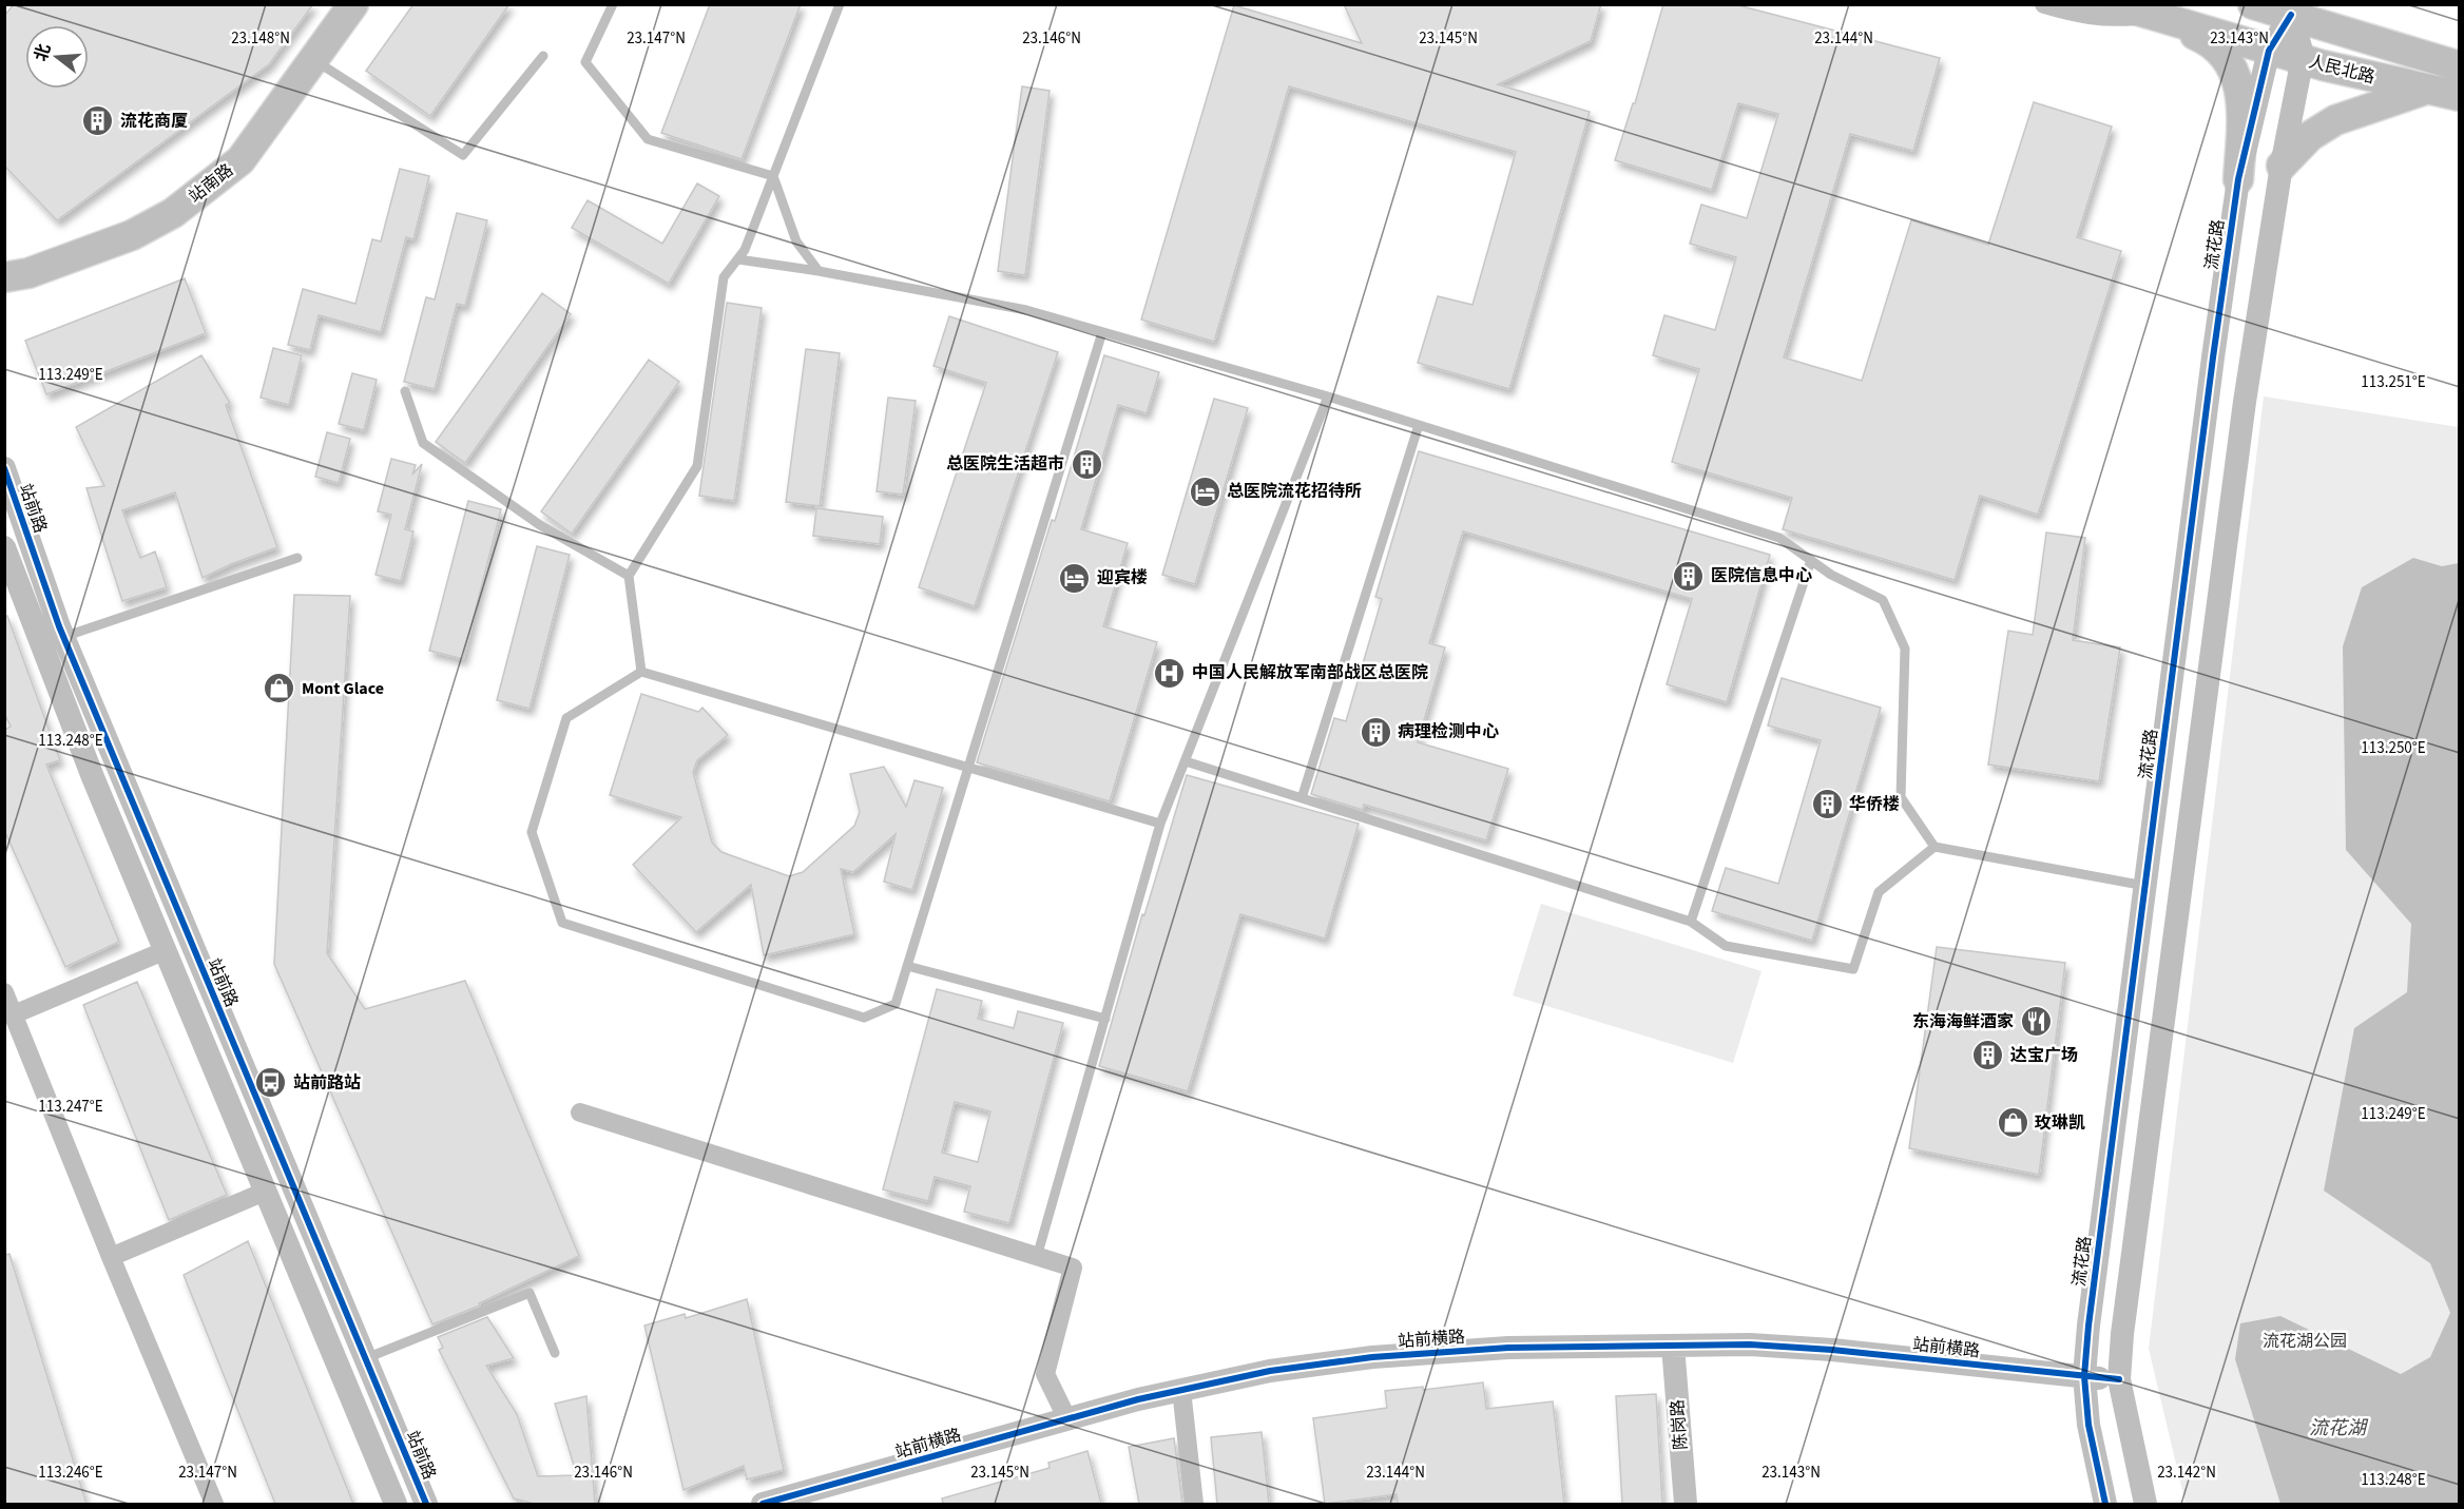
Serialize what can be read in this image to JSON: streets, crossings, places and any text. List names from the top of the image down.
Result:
{
  "streets": {
    "main road": ["人民北路", "站南路"],
    "street": [
      "流花路",
      "站前路",
      "站前横路",
      "陈岗路"
    ]
  },
  "crossings": [
    ["人民北路", "流花路"],
    ["流花路", "站前横路"],
    ["站前横路", "陈岗路"]
  ],
  "water": ["流花湖"],
  "parks": ["流花湖公园"],
  "places": {
    "building": [
      "流花商厦",
      "总医院生活超市",
      "医院信息中心",
      "病理检测中心",
      "华侨楼",
      "达宝广场"
    ],
    "hotel": ["总医院流花招待所", "迎宾楼"],
    "hospital": ["中国人民解放军南部战区总医院"],
    "shop": ["Mont Glace", "玫琳凯"],
    "restaurant": ["东海海鲜酒家"],
    "bus stop": ["站前路站"]
  },
  "north": "left",
  "coordinates": [
    "23.148°N",
    "23.147°N",
    "23.146°N",
    "23.145°N",
    "23.144°N",
    "23.143°N",
    "113.249°E",
    "113.251°E",
    "113.248°E",
    "113.250°E",
    "113.247°E",
    "113.246°E",
    "23.142°N"
  ]
}
